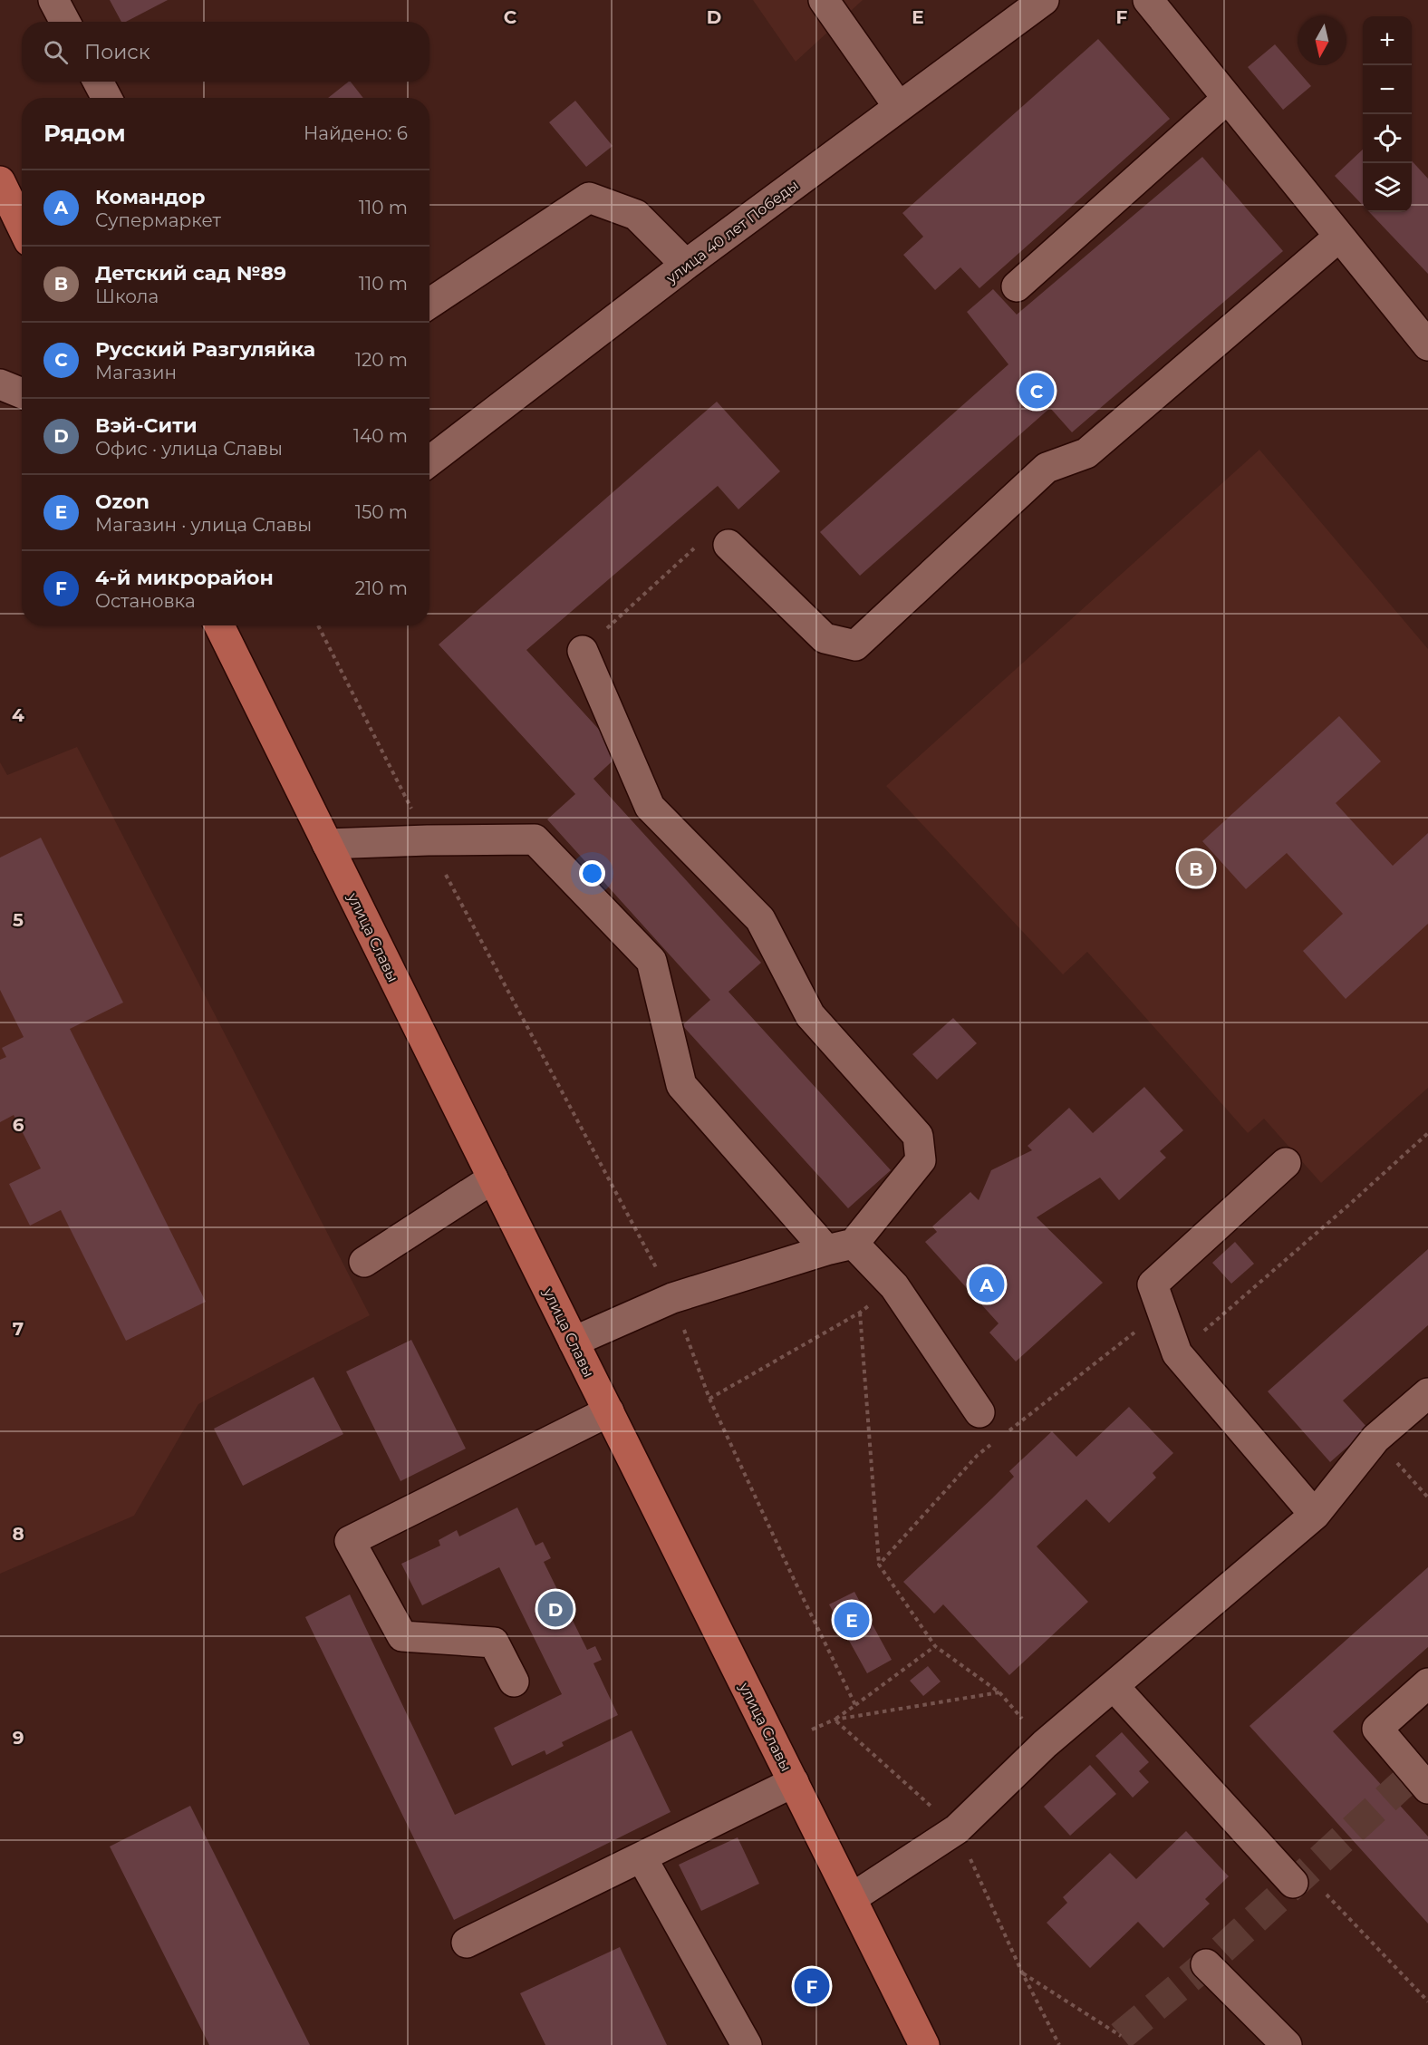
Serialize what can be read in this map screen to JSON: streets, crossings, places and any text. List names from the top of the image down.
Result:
{
  "streets": {
    "main road": ["улица Славы"],
    "street": ["улица 40 лет Победы"]
  },
  "north": "bottom",
  "page": {
    "map_buttons": ["+", "−"],
    "search": "Поиск",
    "heading": ["Рядом", "Найдено: 6"],
    "list": [
      {
        "mark": "A",
        "name": "Командор",
        "note": "Супермаркет",
        "value": "110 m"
      },
      {
        "mark": "B",
        "name": "Детский сад №89",
        "note": "Школа",
        "value": "110 m"
      },
      {
        "mark": "C",
        "name": "Русский Разгуляйка",
        "note": "Магазин",
        "value": "120 m"
      },
      {
        "mark": "D",
        "name": "Вэй-Сити",
        "note": "Офис · улица Славы",
        "value": "140 m"
      },
      {
        "mark": "E",
        "name": "Ozon",
        "note": "Магазин · улица Славы",
        "value": "150 m"
      },
      {
        "mark": "F",
        "name": "4-й микрорайон",
        "note": "Остановка",
        "value": "210 m"
      }
    ],
    "pins": [
      "C",
      "B",
      "A",
      "D",
      "E",
      "F"
    ]
  },
  "grid": {
    "columns": [
      "C",
      "D",
      "E",
      "F"
    ],
    "rows": [
      "4",
      "5",
      "6",
      "7",
      "8",
      "9"
    ]
  }
}
